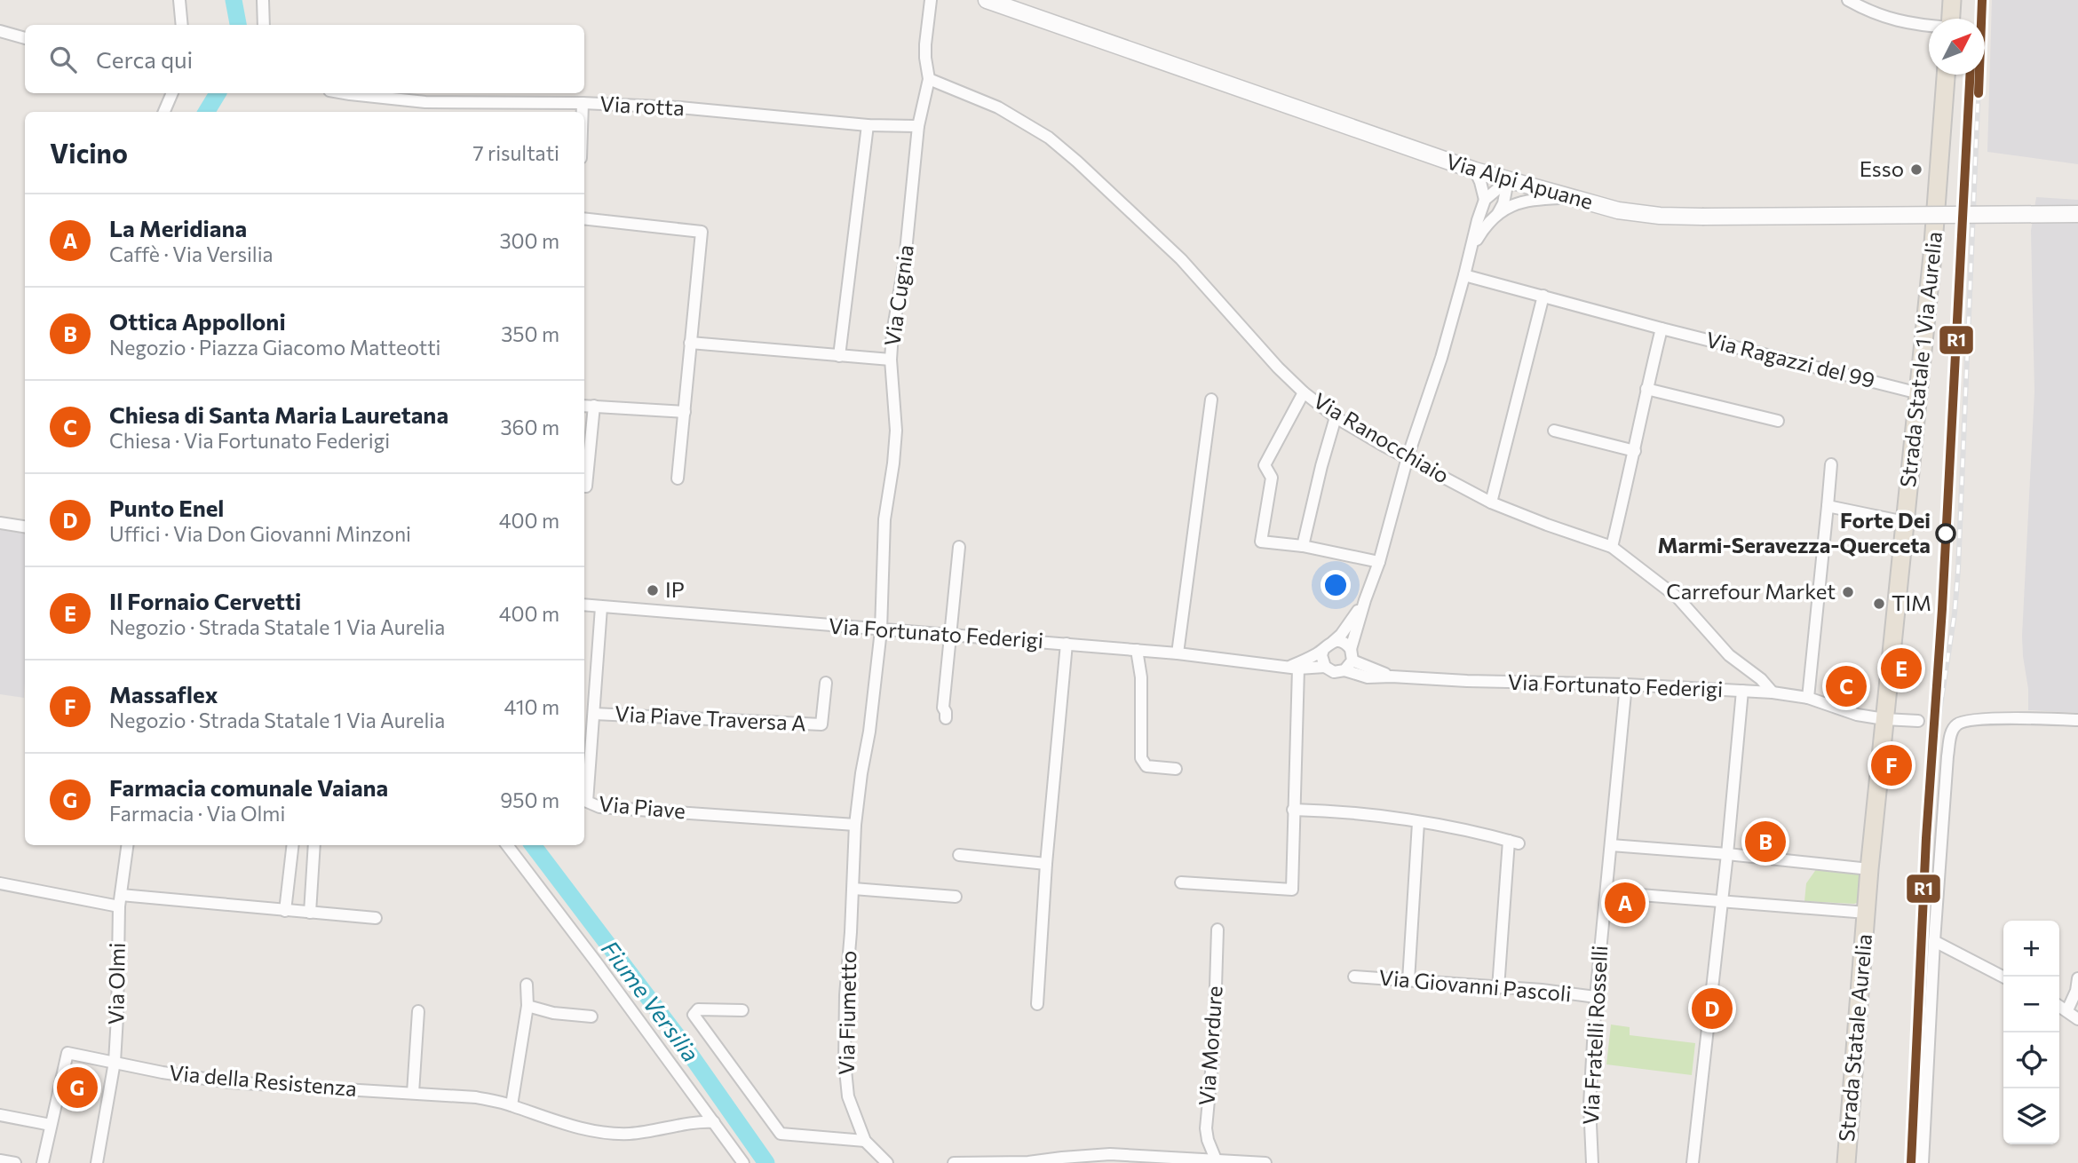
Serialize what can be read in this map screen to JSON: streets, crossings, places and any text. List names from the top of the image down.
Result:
{
  "streets": {
    "main road": ["Via Alpi Apuane", "Strada Statale 1 Via Aurelia", "Strada Statale Aurelia"],
    "street": [
      "Via rotta",
      "Via Cugnia",
      "Via Ragazzi del 99",
      "Via Ranocchiaio",
      "Via Fortunato Federigi",
      "Via Piave Traversa A",
      "Via Piave",
      "Via Olmi",
      "Via Giovanni Pascoli",
      "Via Fiumetto",
      "Via Fratelli Rosselli",
      "Via Mordure",
      "Via della Resistenza"
    ]
  },
  "crossings": [
    ["Via rotta", "Via Cugnia"],
    ["Via Cugnia", "Via Ranocchiaio"],
    ["Via Cugnia", "Via Fortunato Federigi"],
    ["Via Cugnia", "Via Fiumetto"],
    ["Strada Statale 1 Via Aurelia", "Via Ragazzi del 99"],
    ["Strada Statale 1 Via Aurelia", "Via Fortunato Federigi"],
    ["Strada Statale 1 Via Aurelia", "Strada Statale Aurelia"],
    ["Via Ranocchiaio", "Via Fortunato Federigi"],
    ["Via Fortunato Federigi", "Via Piave"],
    ["Via Fortunato Federigi", "Via Fiumetto"],
    ["Via Fortunato Federigi", "Via Fratelli Rosselli"],
    ["Via Piave Traversa A", "Via Piave"],
    ["Via Piave", "Via Fiumetto"],
    ["Via Olmi", "Via della Resistenza"],
    ["Via Giovanni Pascoli", "Via Fratelli Rosselli"]
  ],
  "water": ["Fiume Versilia"],
  "places": [
    "Esso",
    "Forte Dei Marmi-Seravezza-Querceta",
    "IP",
    "Carrefour Market",
    "TIM"
  ],
  "lines": ["transit line R1"],
  "north": "top right",
  "page": {
    "search": "Cerca qui",
    "heading": ["Vicino", "7 risultati"],
    "list": [
      {
        "mark": "A",
        "name": "La Meridiana",
        "note": "Caffè · Via Versilia",
        "value": "300 m"
      },
      {
        "mark": "B",
        "name": "Ottica Appolloni",
        "note": "Negozio · Piazza Giacomo Matteotti",
        "value": "350 m"
      },
      {
        "mark": "C",
        "name": "Chiesa di Santa Maria Lauretana",
        "note": "Chiesa · Via Fortunato Federigi",
        "value": "360 m"
      },
      {
        "mark": "D",
        "name": "Punto Enel",
        "note": "Uffici · Via Don Giovanni Minzoni",
        "value": "400 m"
      },
      {
        "mark": "E",
        "name": "Il Fornaio Cervetti",
        "note": "Negozio · Strada Statale 1 Via Aurelia",
        "value": "400 m"
      },
      {
        "mark": "F",
        "name": "Massaflex",
        "note": "Negozio · Strada Statale 1 Via Aurelia",
        "value": "410 m"
      },
      {
        "mark": "G",
        "name": "Farmacia comunale Vaiana",
        "note": "Farmacia · Via Olmi",
        "value": "950 m"
      }
    ],
    "pins": [
      "E",
      "C",
      "F",
      "B",
      "A",
      "D",
      "G"
    ],
    "map_buttons": ["+", "−"]
  }
}
